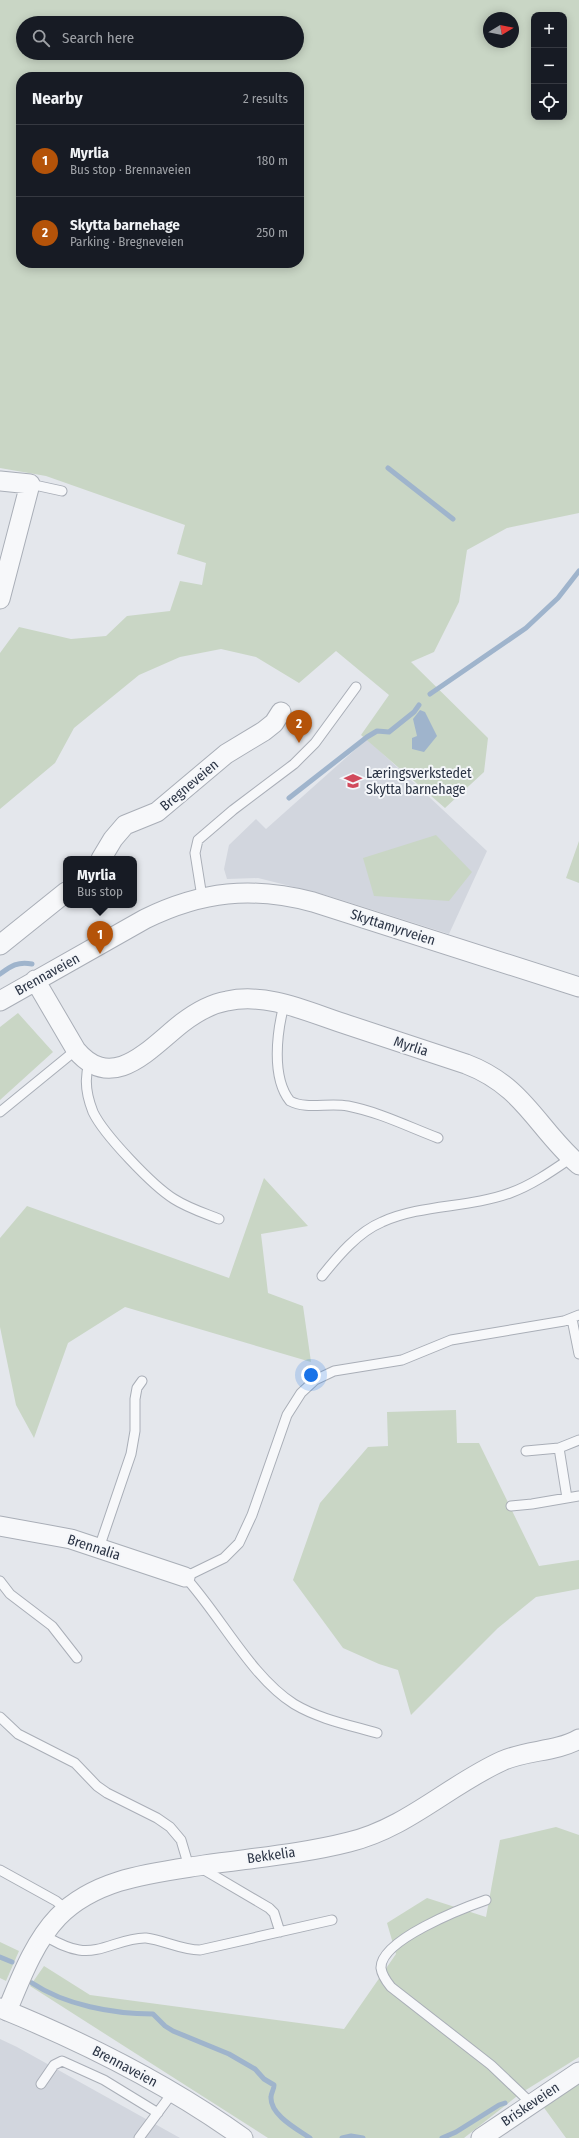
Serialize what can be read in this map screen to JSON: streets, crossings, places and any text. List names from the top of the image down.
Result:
{
  "streets": {
    "street": [
      "Bregneveien",
      "Skyttamyrveien",
      "Brennaveien",
      "Myrlia",
      "Brennalia",
      "Bekkelia",
      "Briskeveien"
    ]
  },
  "crossings": [
    ["Skyttamyrveien", "Brennaveien"],
    ["Brennaveien", "Bekkelia"]
  ],
  "places": {
    "school or university": ["Læringsverkstedet Skytta barnehage"]
  },
  "north": "right",
  "page": {
    "map_buttons": ["+", "−"],
    "search": "Search here",
    "heading": ["Nearby", "2 results"],
    "list": [
      {
        "mark": "1",
        "name": "Myrlia",
        "note": "Bus stop · Brennaveien",
        "value": "180 m"
      },
      {
        "mark": "2",
        "name": "Skytta barnehage",
        "note": "Parking · Bregneveien",
        "value": "250 m"
      }
    ],
    "pins": ["2", "1"],
    "popup": ["Myrlia", "Bus stop"]
  }
}
